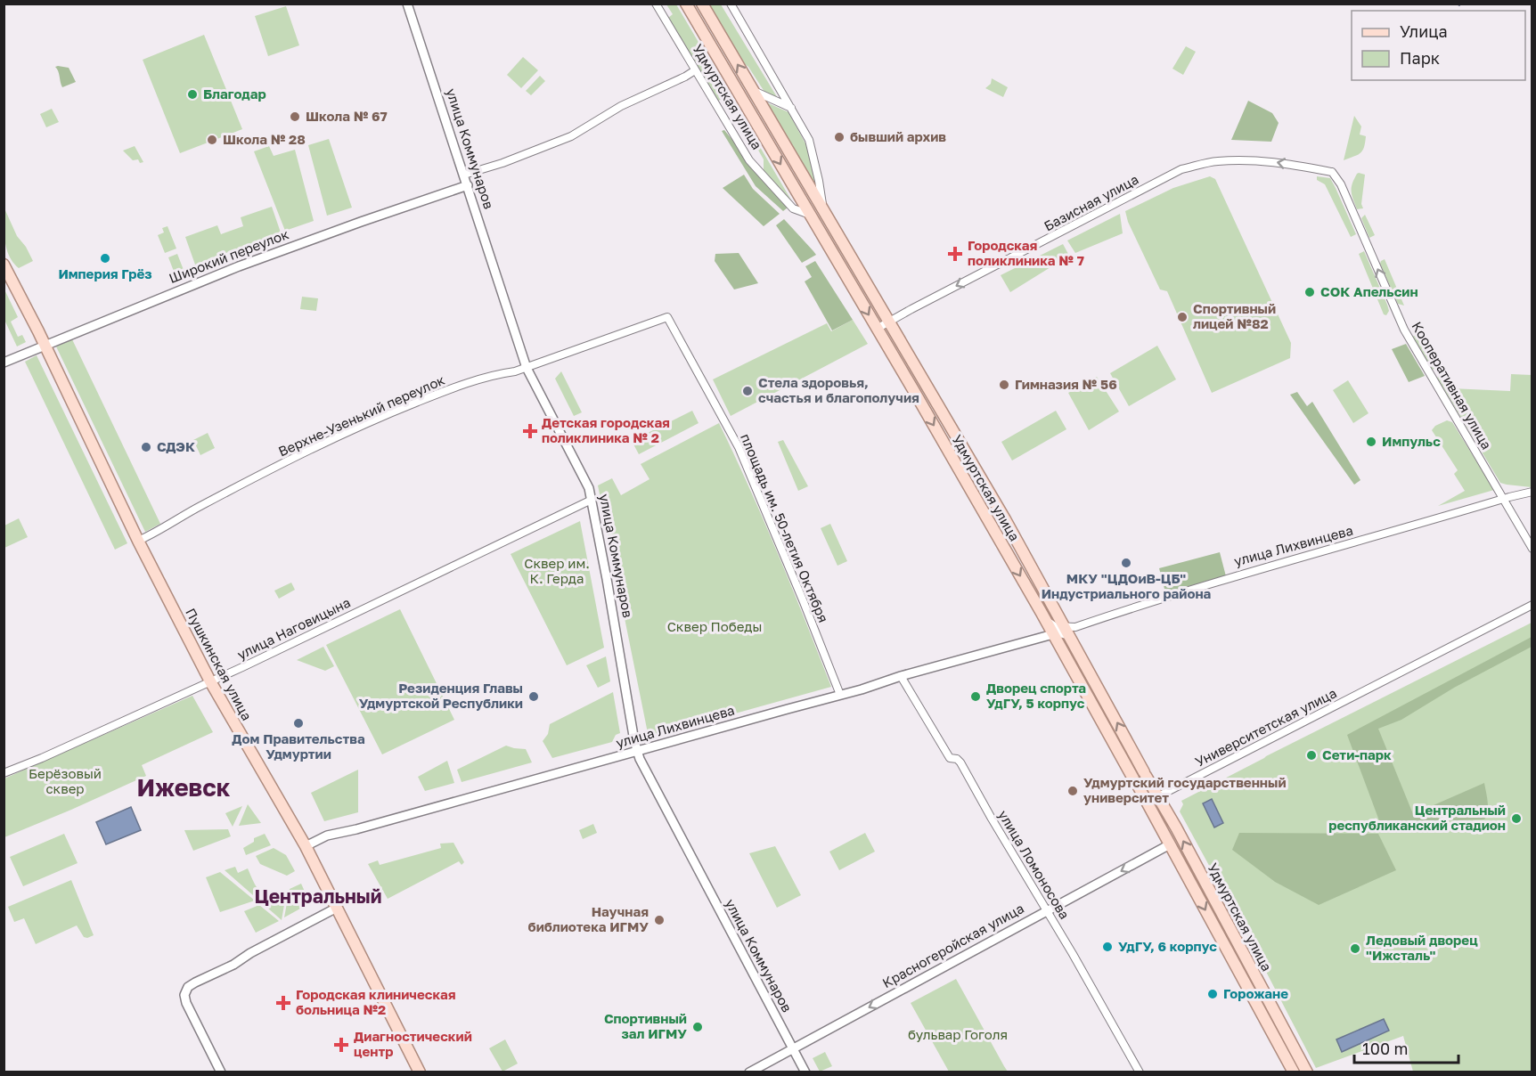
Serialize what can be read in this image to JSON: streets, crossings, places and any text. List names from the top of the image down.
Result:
{
  "streets": {
    "main road": ["Удмуртская улица", "Пушкинская улица"],
    "street": [
      "улица Коммунаров",
      "Базисная улица",
      "Широкий переулок",
      "Кооперативная улица",
      "Верхне-Узенький переулок",
      "площадь им. 50-летия Октября",
      "улица Лихвинцева",
      "улица Наговицына",
      "Университетская улица",
      "улица Ломоносова",
      "Красногеройская улица"
    ]
  },
  "crossings": [
    ["Удмуртская улица", "Базисная улица"],
    ["Удмуртская улица", "улица Лихвинцева"],
    ["Удмуртская улица", "Университетская улица"],
    ["Удмуртская улица", "Красногеройская улица"],
    ["улица Коммунаров", "Широкий переулок"],
    ["улица Коммунаров", "Верхне-Узенький переулок"],
    ["улица Коммунаров", "улица Лихвинцева"],
    ["улица Коммунаров", "улица Наговицына"],
    ["улица Коммунаров", "Красногеройская улица"],
    ["Базисная улица", "Кооперативная улица"],
    ["Широкий переулок", "Пушкинская улица"],
    ["Кооперативная улица", "улица Лихвинцева"],
    ["Верхне-Узенький переулок", "площадь им. 50-летия Октября"],
    ["Верхне-Узенький переулок", "Пушкинская улица"],
    ["площадь им. 50-летия Октября", "улица Лихвинцева"],
    ["улица Лихвинцева", "Пушкинская улица"],
    ["улица Лихвинцева", "улица Ломоносова"],
    ["улица Наговицына", "Пушкинская улица"],
    ["улица Ломоносова", "Красногеройская улица"]
  ],
  "one_way": ["Базисная улица", "Кооперативная улица", "Красногеройская улица"],
  "districts": ["Ижевск", "Центральный"],
  "parks": [
    "Сквер им. К. Герда",
    "Сквер Победы",
    "Берёзовый сквер",
    "бульвар Гоголя"
  ],
  "places": {
    "other": [
      "Благодар",
      "Школа № 67",
      "бывший архив",
      "Школа № 28",
      "Империя Грёз",
      "СОК Апельсин",
      "Спортивный лицей №82",
      "Гимназия № 56",
      "Стела здоровья, счастья и благополучия",
      "Импульс",
      "СДЭК",
      "МКУ \"ЦДОиВ-ЦБ\" Индустриального района",
      "Резиденция Главы Удмуртской Республики",
      "Дворец спорта УдГУ, 5 корпус",
      "Дом Правительства Удмуртии",
      "Сети-парк",
      "Удмуртский государственный университет",
      "Центральный республиканский стадион",
      "Научная библиотека ИГМУ",
      "УдГУ, 6 корпус",
      "Ледовый дворец \"Ижсталь\"",
      "Горожане",
      "Спортивный зал ИГМУ"
    ],
    "health": [
      "Городская поликлиника № 7",
      "Детская городская поликлиника № 2",
      "Городская клиническая больница №2",
      "Диагностический центр"
    ]
  },
  "legend": ["Улица", "Парк"],
  "scale_bar": "100 m"
}
